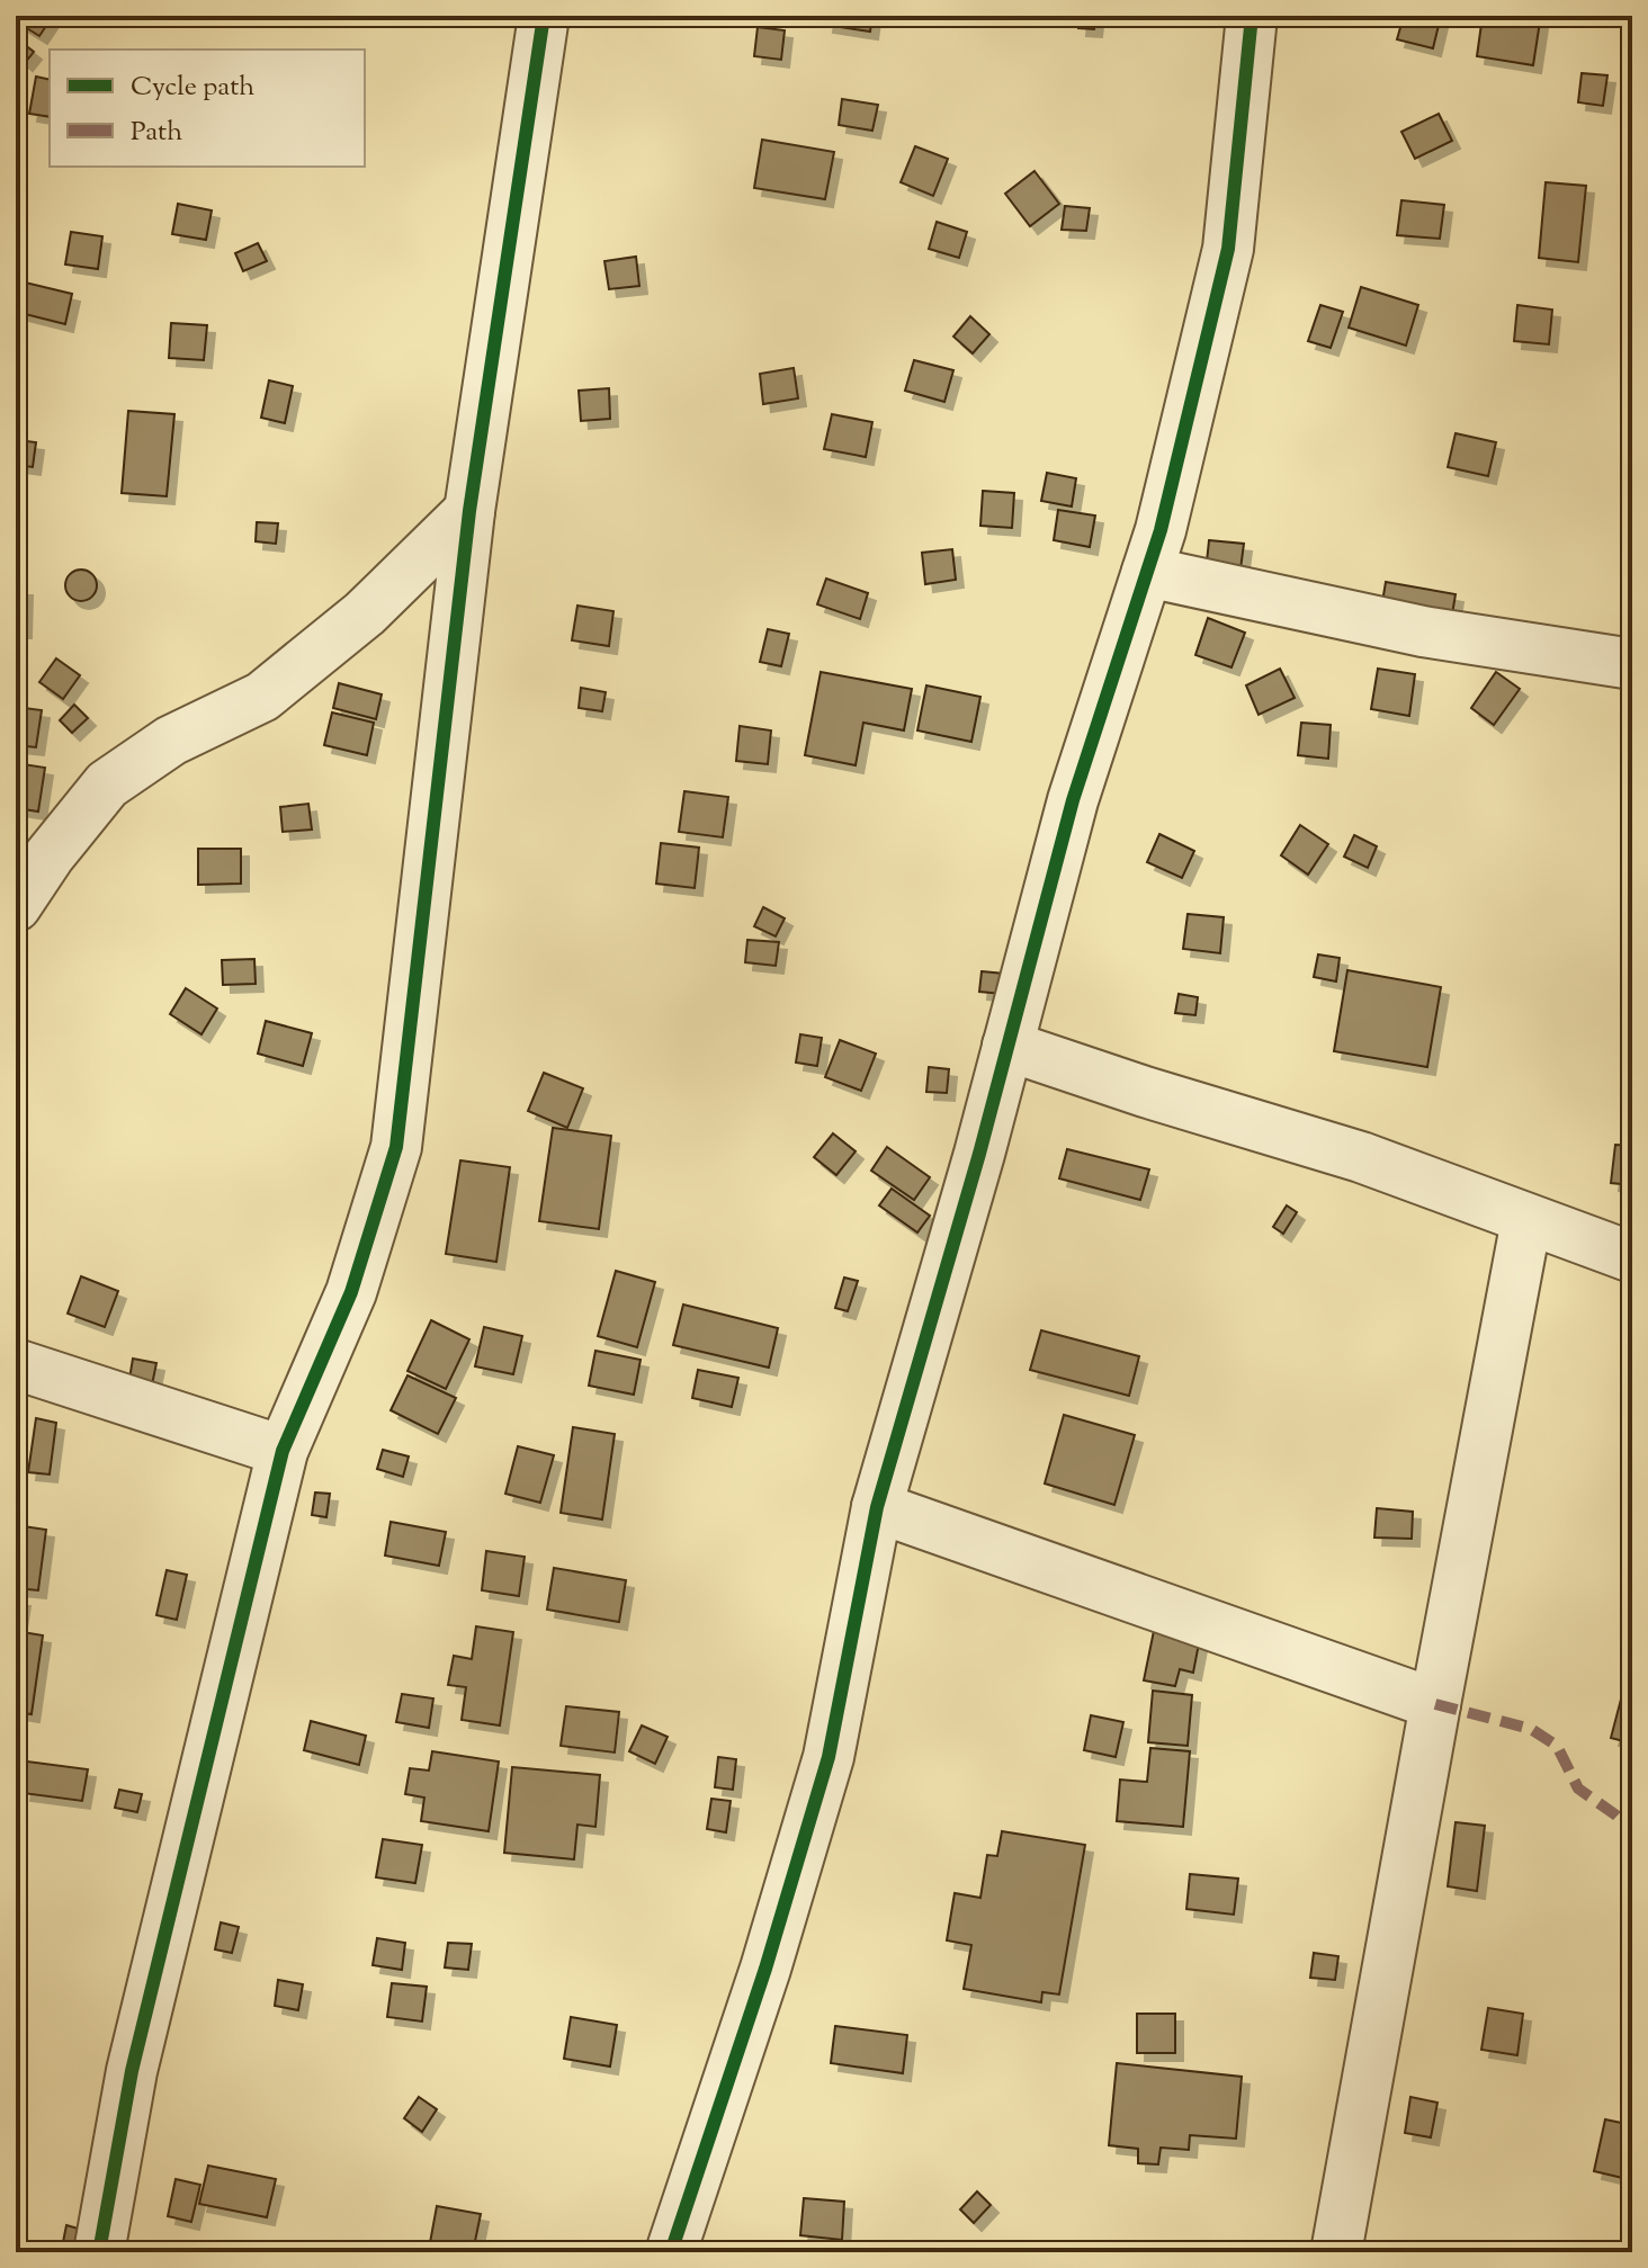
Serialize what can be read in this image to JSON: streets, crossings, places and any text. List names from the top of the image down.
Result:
{
  "legend": ["Cycle path", "Path"]
}
